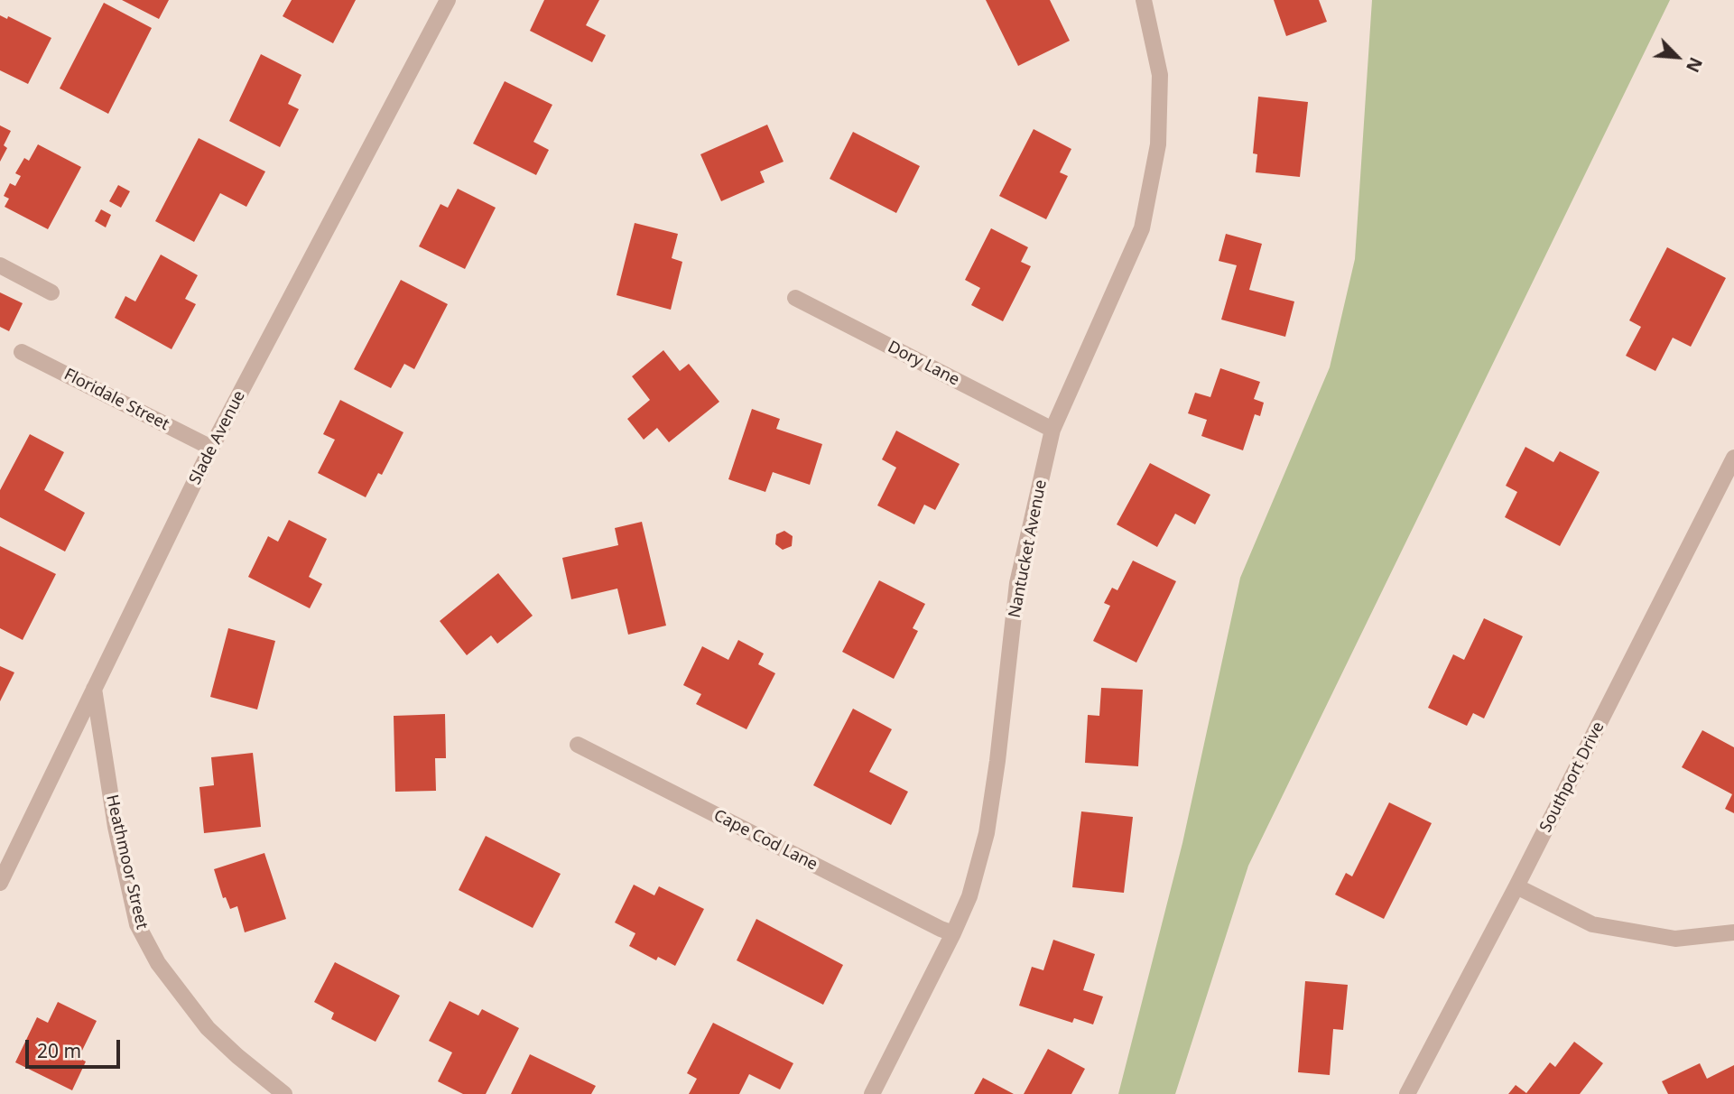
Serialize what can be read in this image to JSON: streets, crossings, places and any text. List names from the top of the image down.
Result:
{
  "streets": {
    "street": [
      "Dory Lane",
      "Floridale Street",
      "Slade Avenue",
      "Nantucket Avenue",
      "Southport Drive",
      "Cape Cod Lane",
      "Heathmoor Street"
    ]
  },
  "crossings": [
    ["Dory Lane", "Nantucket Avenue"],
    ["Floridale Street", "Slade Avenue"],
    ["Slade Avenue", "Heathmoor Street"],
    ["Nantucket Avenue", "Cape Cod Lane"]
  ],
  "scale_bar": "20 m",
  "north": "bottom right"
}
